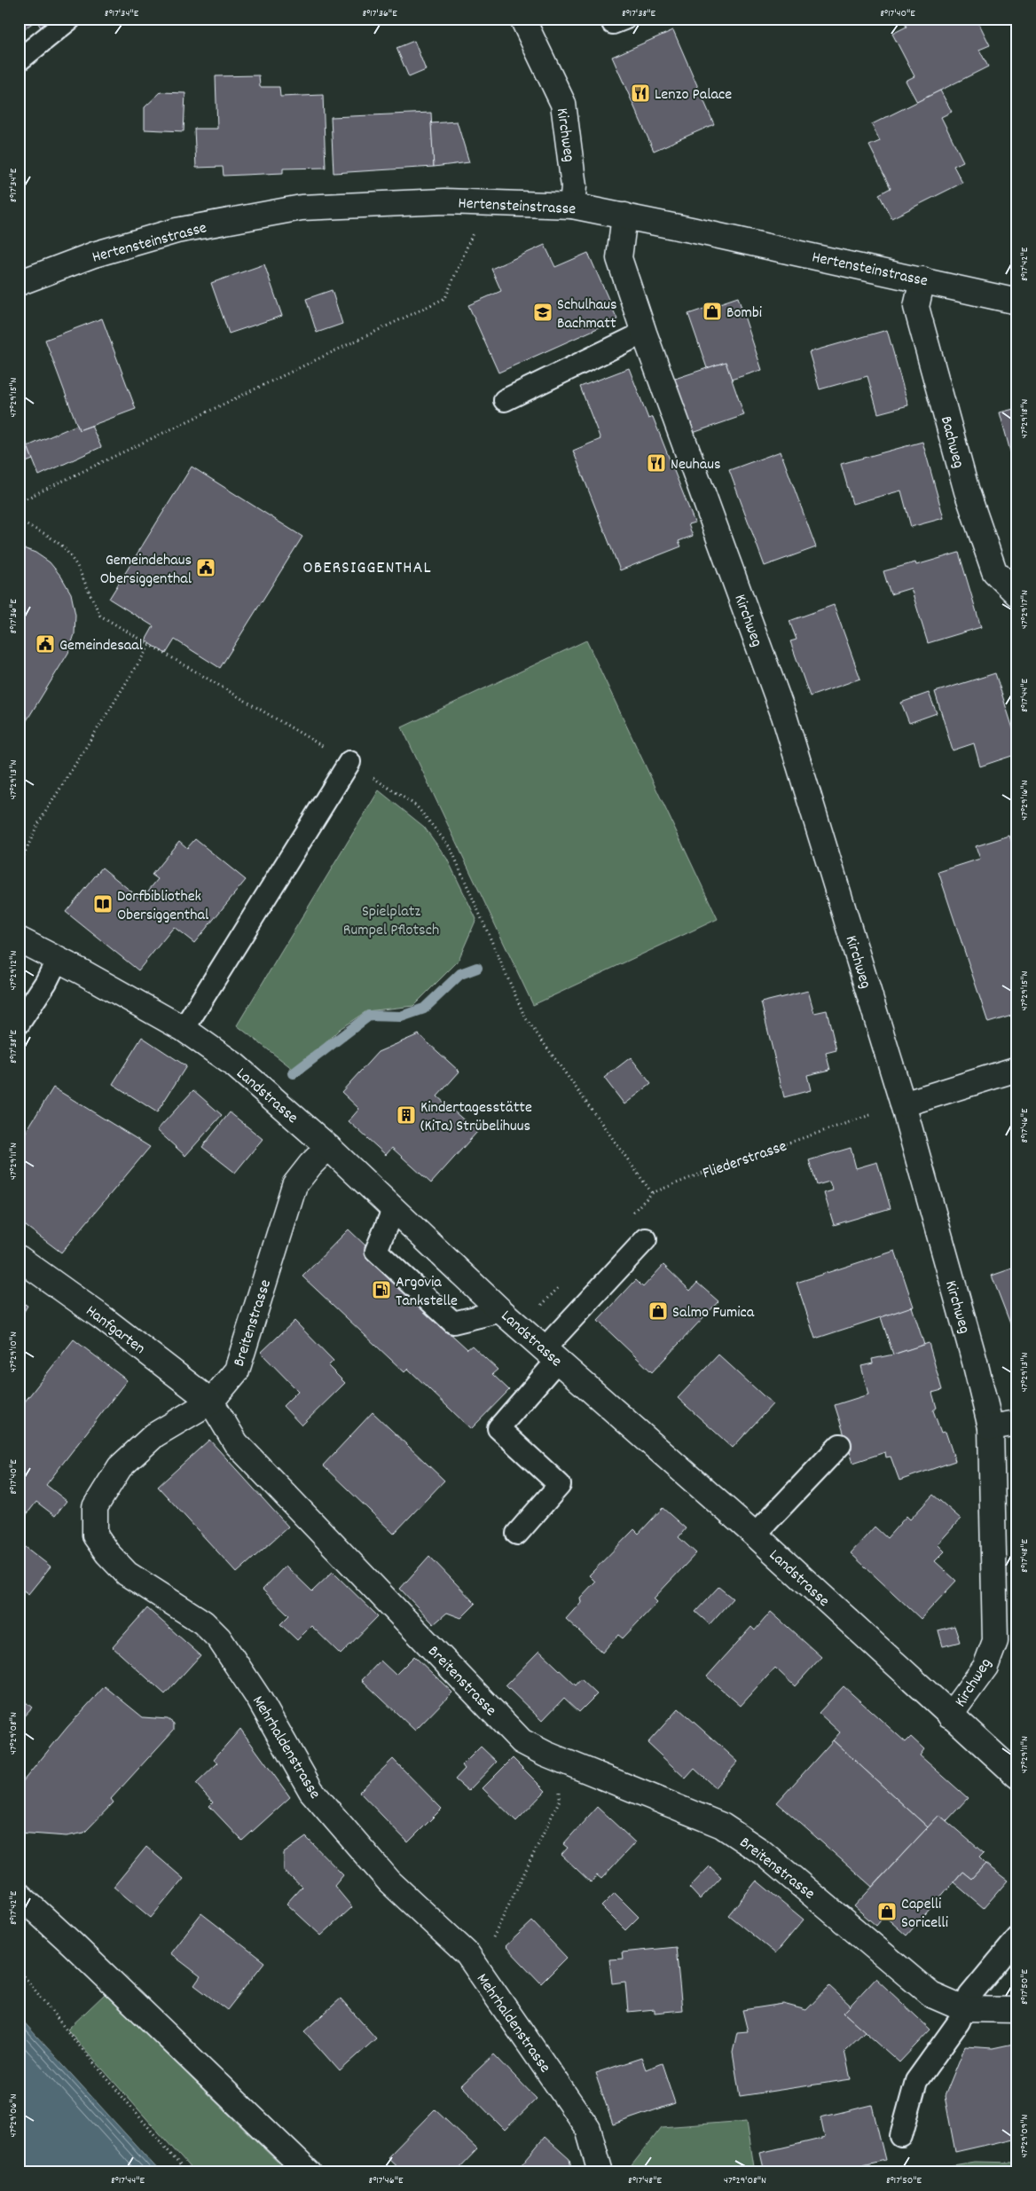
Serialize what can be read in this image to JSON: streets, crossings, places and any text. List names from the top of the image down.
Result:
{
  "streets": {
    "street": [
      "Kirchweg",
      "Hertensteinstrasse",
      "Bachweg",
      "Landstrasse",
      "Breitenstrasse",
      "Hanfgarten",
      "Mehrhaldenstrasse"
    ],
    "path": ["Fliederstrasse"]
  },
  "crossings": [
    ["Kirchweg", "Hertensteinstrasse"],
    ["Kirchweg", "Landstrasse"],
    ["Kirchweg", "Fliederstrasse"],
    ["Hertensteinstrasse", "Bachweg"],
    ["Landstrasse", "Breitenstrasse"],
    ["Breitenstrasse", "Hanfgarten"],
    ["Breitenstrasse", "Mehrhaldenstrasse"],
    ["Hanfgarten", "Mehrhaldenstrasse"]
  ],
  "districts": ["OBERSIGGENTHAL"],
  "parks": ["Spielplatz Rumpel Pflotsch"],
  "places": {
    "restaurant": ["Lenzo Palace", "Neuhaus"],
    "shop": ["Bombi", "Salmo Fumica", "Capelli Soricelli"],
    "school or university": ["Schulhaus Bachmatt"],
    "public building": ["Gemeindehaus Obersiggenthal", "Gemeindesaal"],
    "library": ["Dorfbibliothek Obersiggenthal"],
    "building": ["Kindertagesstätte (KiTa) Strübelihuus"],
    "fuel station": ["Argovia Tankstelle"]
  },
  "coordinates": [
    "8°17'34\"E",
    "8°17'36\"E",
    "8°17'38\"E",
    "8°17'40\"E",
    "8°17'42\"E",
    "47°29'15\"N",
    "47°29'18\"N",
    "47°29'17\"N",
    "8°17'44\"E",
    "47°29'13\"N",
    "47°29'16\"N",
    "47°29'12\"N",
    "8°17'46\"E",
    "47°29'11\"N",
    "47°29'10\"N",
    "8°17'48\"E",
    "47°29'08\"N",
    "8°17'50\"E",
    "47°29'06\"N",
    "47°29'09\"N"
  ]
}
